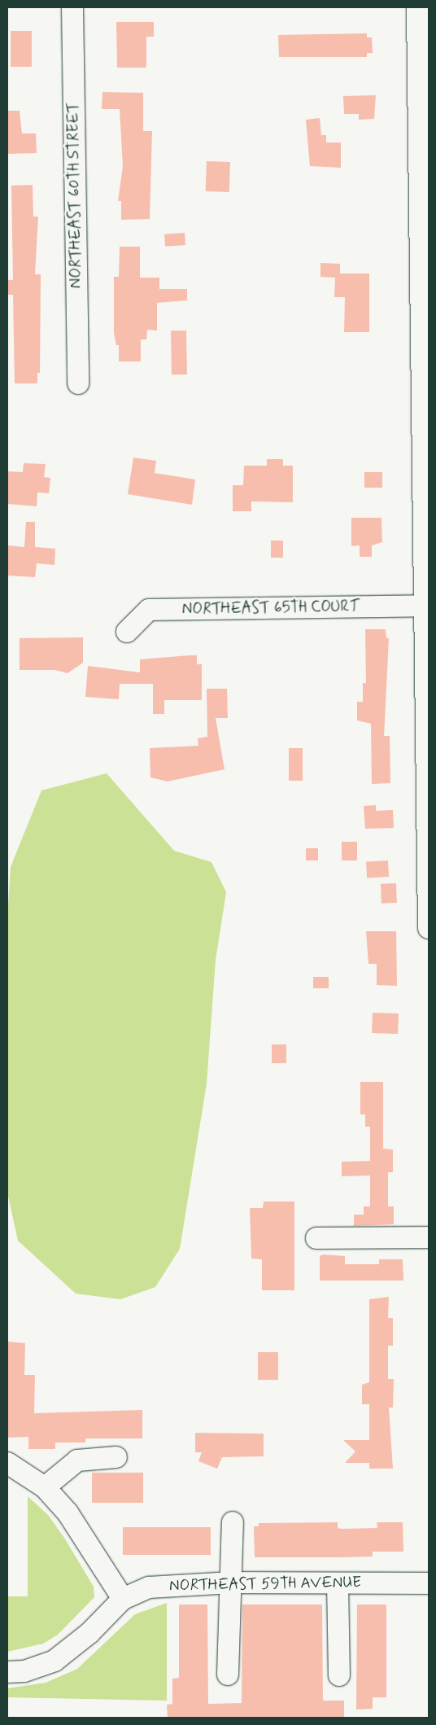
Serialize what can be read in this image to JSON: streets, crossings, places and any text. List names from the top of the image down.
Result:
{
  "streets": {
    "street": ["NORTHEAST 60TH STREET", "NORTHEAST 65TH COURT", "NORTHEAST 59TH AVENUE"]
  }
}
